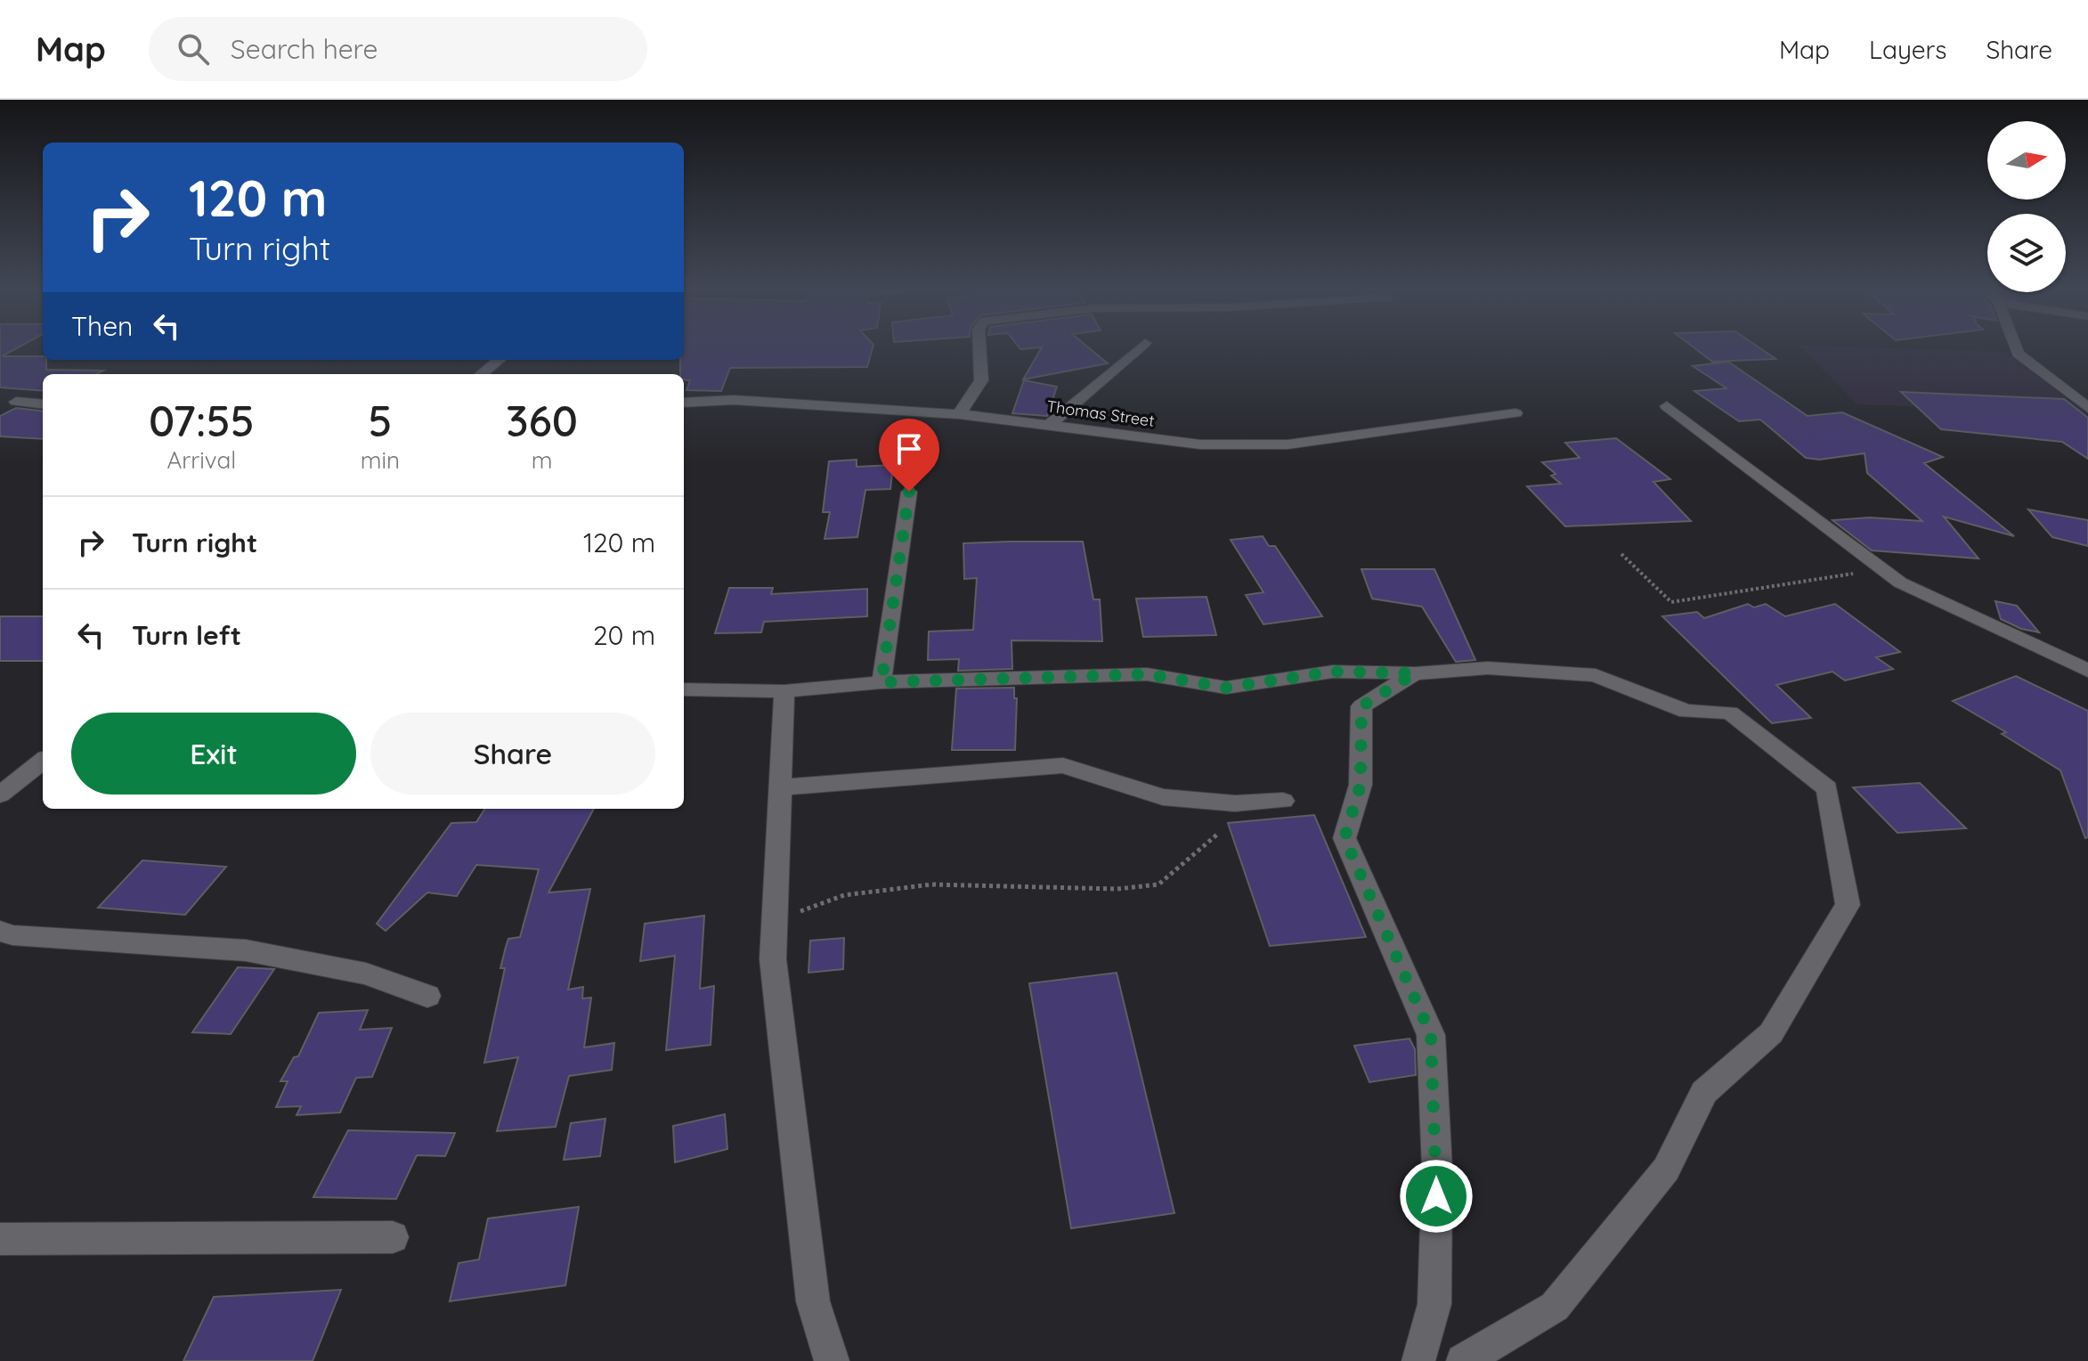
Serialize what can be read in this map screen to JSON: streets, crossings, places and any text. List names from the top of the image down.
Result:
{
  "streets": {
    "street": ["Thomas Street"]
  },
  "north": "right",
  "page": {
    "header": "Map",
    "search": "Search here",
    "nav": ["Map", "Layers", "Share"],
    "turn": ["120 m", "Turn right"],
    "then": "Then",
    "eta": [
      "07:55",
      "Arrival",
      "5",
      "min",
      "360",
      "m"
    ],
    "list": [
      {
        "name": "Turn right",
        "value": "120 m"
      },
      {
        "name": "Turn left",
        "value": "20 m"
      }
    ],
    "buttons": ["Exit", "Share"]
  }
}
